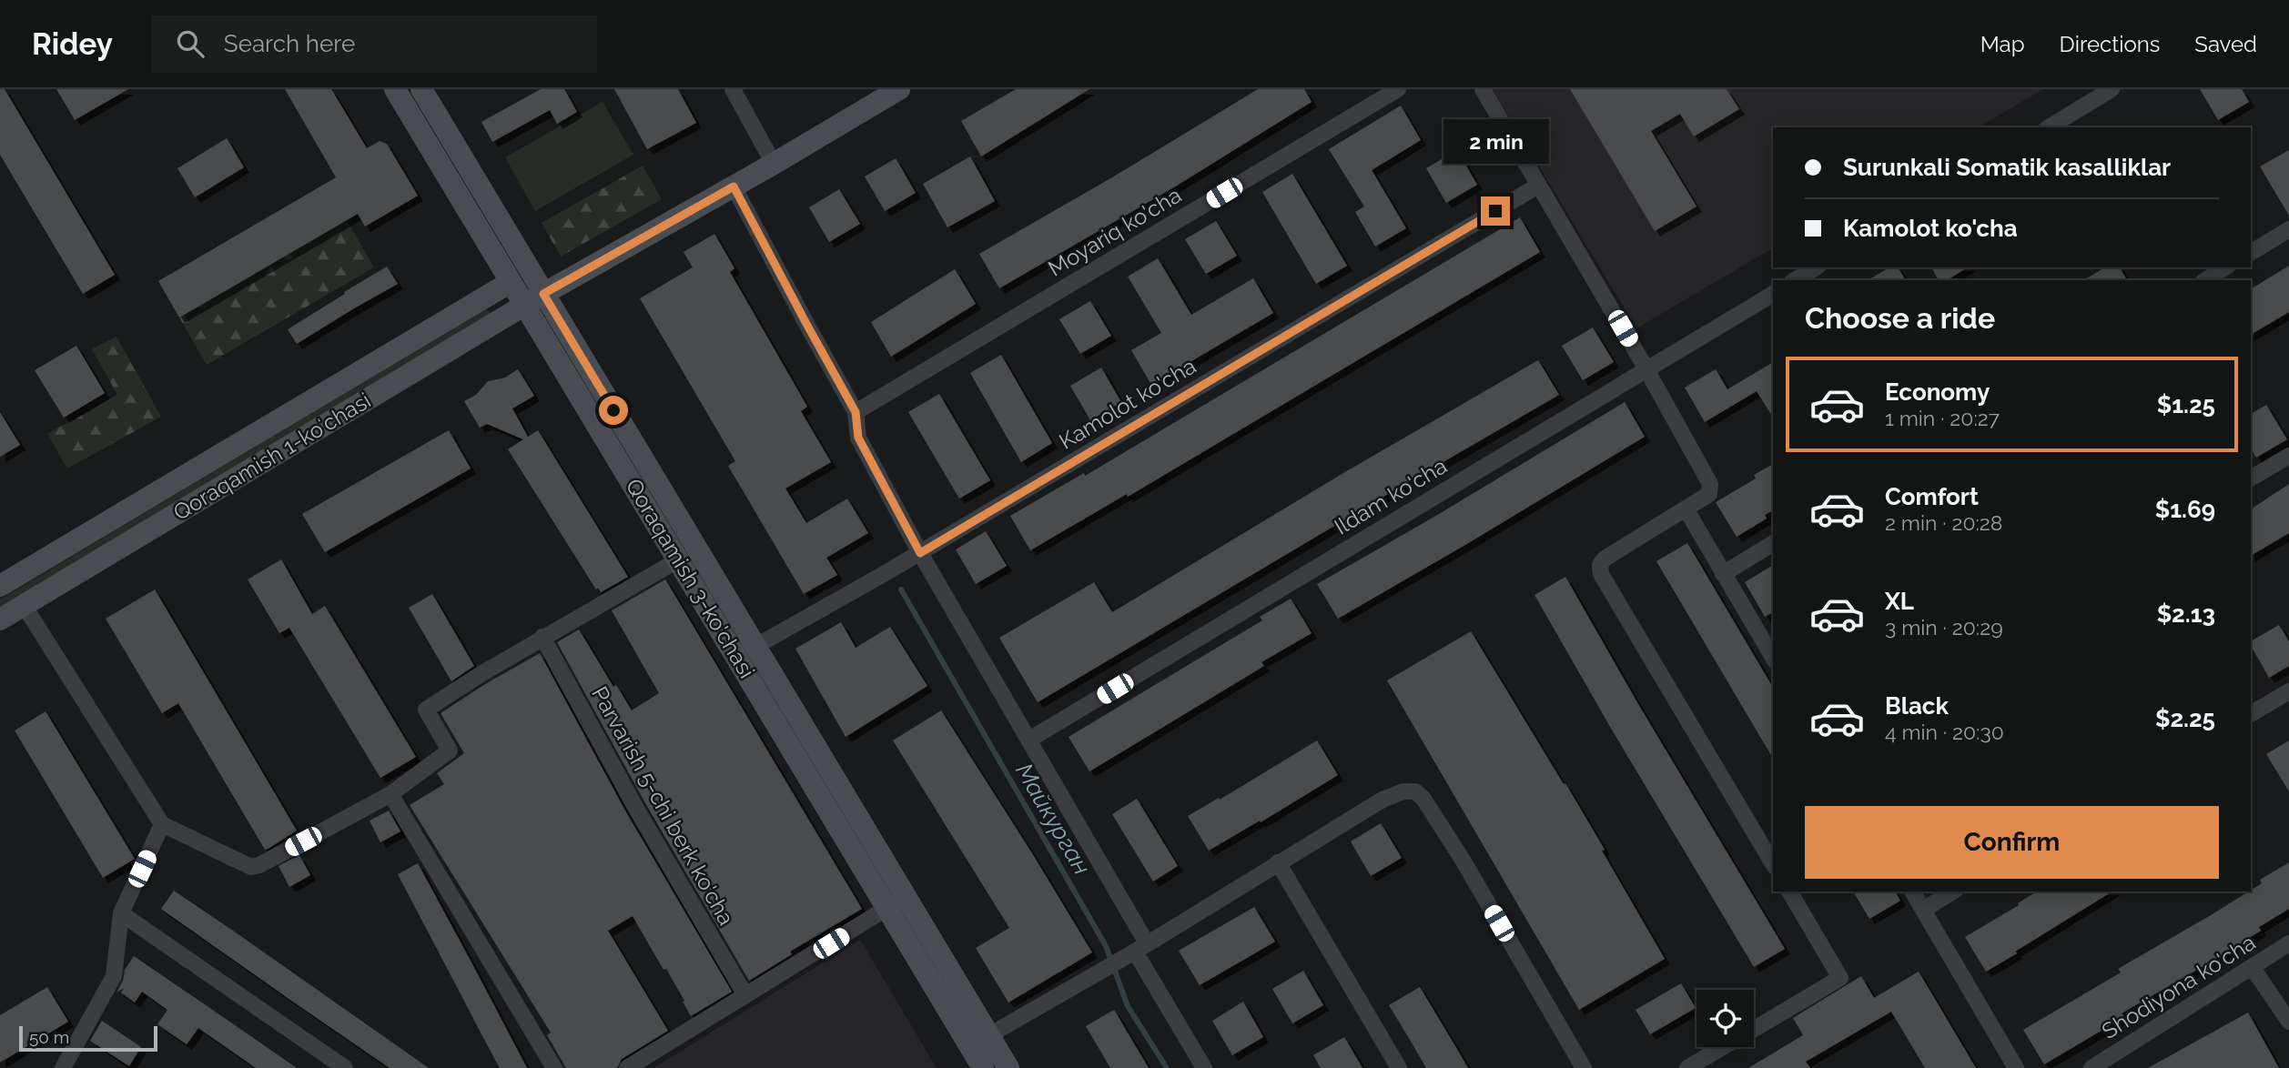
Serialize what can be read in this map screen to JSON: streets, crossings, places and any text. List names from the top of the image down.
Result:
{
  "streets": {
    "main road": ["Qoraqamish 1-koʻchasi", "Qoraqamish 3-ko'chasi"],
    "street": [
      "Moyariq ko'cha",
      "Kamolot ko'cha",
      "Ildam ko'cha",
      "Parvarish 5-chi berk ko'cha",
      "Shodiyona ko'cha"
    ]
  },
  "crossings": [
    ["Kamolot ko'cha", "Qoraqamish 3-ko'chasi"],
    ["Qoraqamish 1-koʻchasi", "Qoraqamish 3-ko'chasi"]
  ],
  "water": ["Майкурган"],
  "scale_bar": "50 m",
  "page": {
    "header": "Ridey",
    "search": "Search here",
    "nav": ["Map", "Directions", "Saved"],
    "bubble": "2 min",
    "banner": ["Surunkali Somatik kasalliklar", "Kamolot ko'cha"],
    "heading": "Choose a ride",
    "list": [
      {
        "name": "Economy",
        "note": "1 min · 20:27",
        "value": "$1.25"
      },
      {
        "name": "Comfort",
        "note": "2 min · 20:28",
        "value": "$1.69"
      },
      {
        "name": "XL",
        "note": "3 min · 20:29",
        "value": "$2.13"
      },
      {
        "name": "Black",
        "note": "4 min · 20:30",
        "value": "$2.25"
      }
    ],
    "buttons": "Confirm",
    "scale": "50 m"
  }
}
